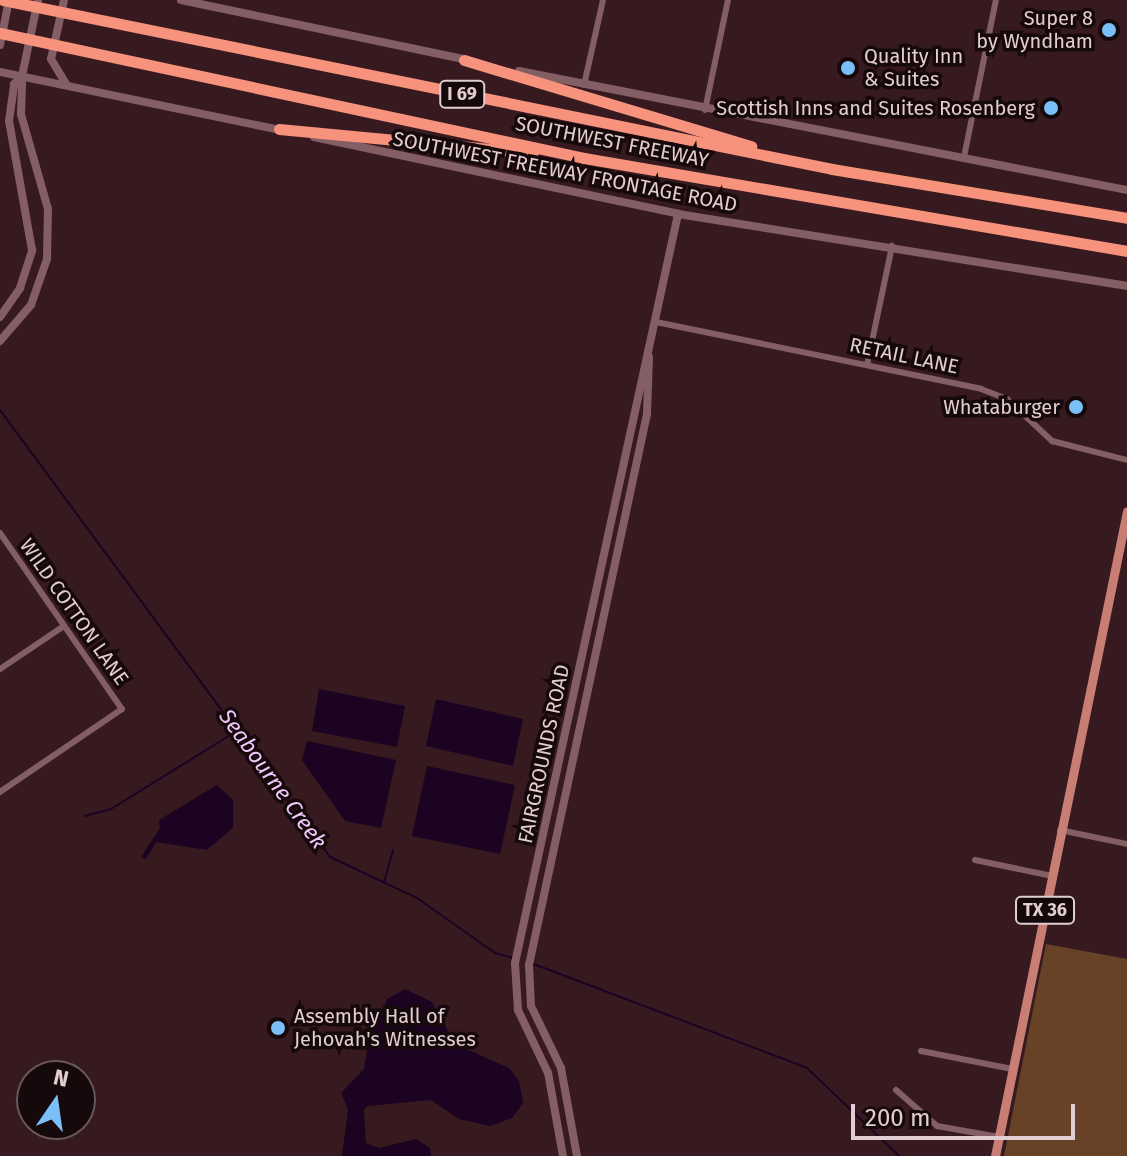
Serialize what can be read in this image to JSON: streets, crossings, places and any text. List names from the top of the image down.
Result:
{
  "streets": {
    "highway": ["I 69", "SOUTHWEST FREEWAY"],
    "main road": ["TX 36"],
    "street": [
      "SOUTHWEST FREEWAY FRONTAGE ROAD",
      "RETAIL LANE",
      "WILD COTTON LANE",
      "FAIRGROUNDS ROAD"
    ]
  },
  "crossings": [
    ["SOUTHWEST FREEWAY FRONTAGE ROAD", "FAIRGROUNDS ROAD"],
    ["RETAIL LANE", "FAIRGROUNDS ROAD"]
  ],
  "water": ["Seabourne Creek"],
  "places": [
    "Super 8 by Wyndham",
    "Quality Inn & Suites",
    "Scottish Inns and Suites Rosenberg",
    "Whataburger",
    "Assembly Hall of Jehovah's Witnesses"
  ],
  "scale_bar": "200 m",
  "north": "top"
}
